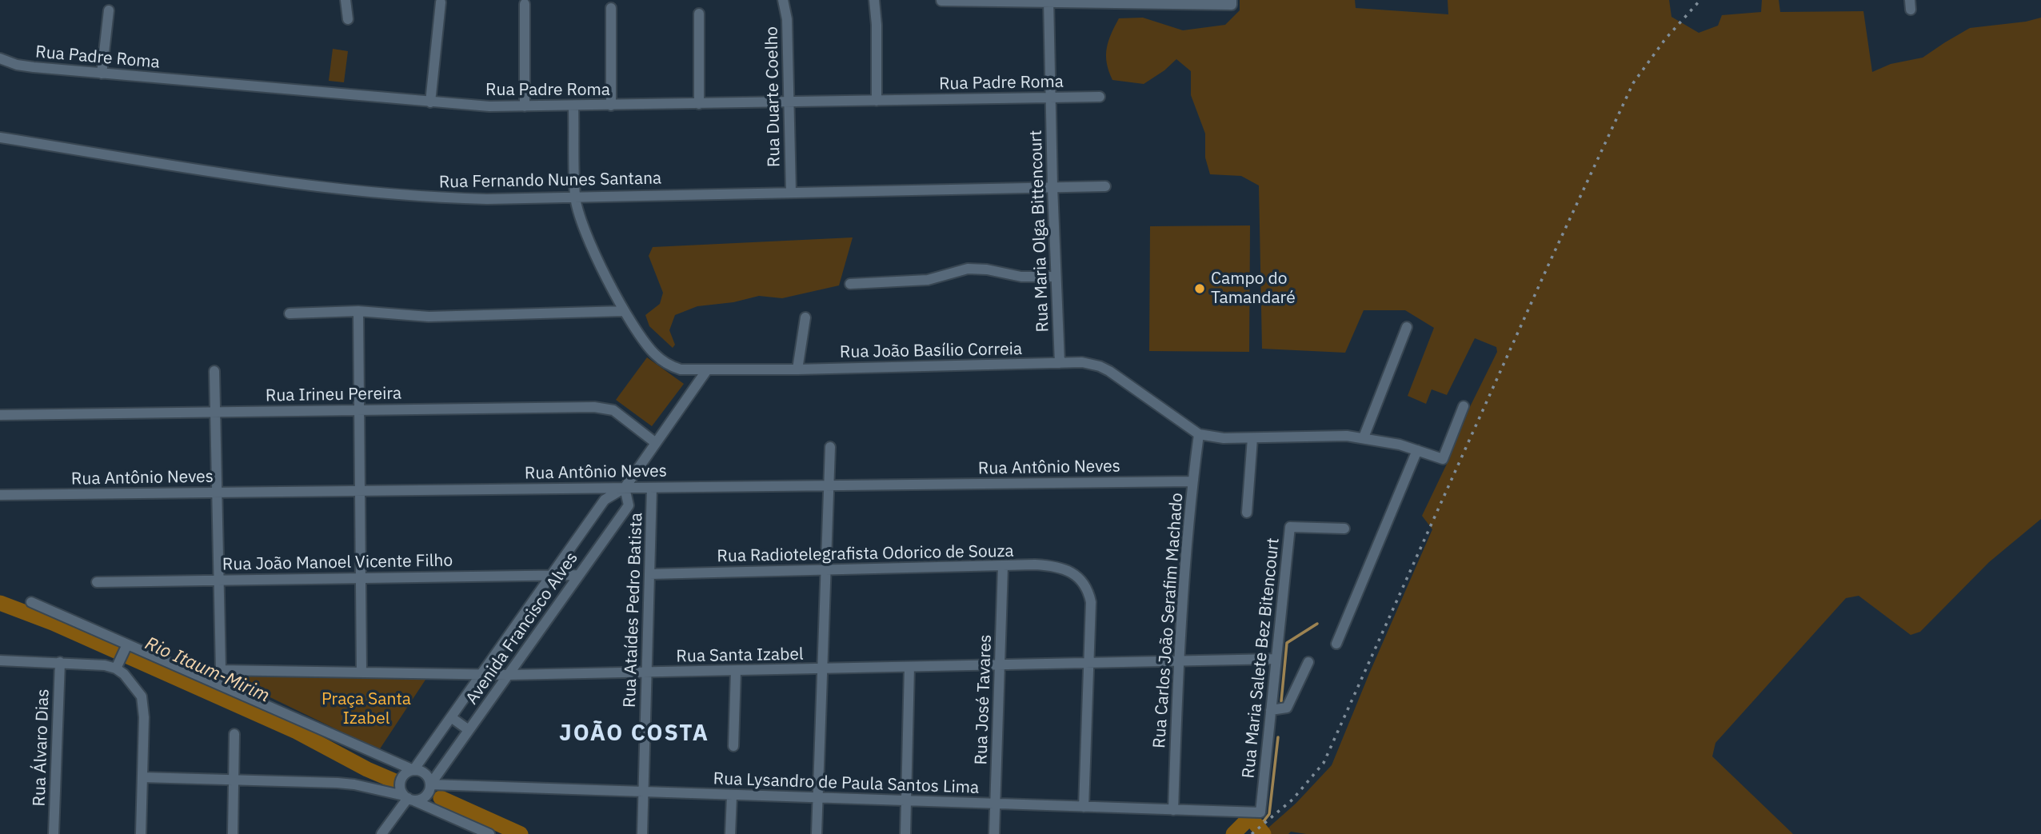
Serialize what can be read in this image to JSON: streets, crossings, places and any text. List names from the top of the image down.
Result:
{
  "streets": {
    "street": [
      "Rua Padre Roma",
      "Rua Duarte Coelho",
      "Rua Fernando Nunes Santana",
      "Rua Maria Olga Bittencourt",
      "Rua João Basílio Correia",
      "Rua Irineu Pereira",
      "Rua Antônio Neves",
      "Rua Radiotelegrafista Odorico de Souza",
      "Rua João Manoel Vicente Filho",
      "Rua Ataídes Pedro Batista",
      "Rua Carlos João Serafim Machado",
      "Avenida Francisco Alves",
      "Rua Santa Izabel",
      "Rua Maria Salete Bez Bitencourt",
      "Rua José Tavares",
      "Rua Álvaro Dias",
      "Rua Lysandro de Paula Santos Lima"
    ]
  },
  "crossings": [
    ["Rua Padre Roma", "Rua Duarte Coelho"],
    ["Rua Padre Roma", "Rua Maria Olga Bittencourt"],
    ["Rua Padre Roma", "Rua João Basílio Correia"],
    ["Rua Duarte Coelho", "Rua Fernando Nunes Santana"],
    ["Rua Fernando Nunes Santana", "Rua Maria Olga Bittencourt"],
    ["Rua Fernando Nunes Santana", "Rua João Basílio Correia"],
    ["Rua Maria Olga Bittencourt", "Rua João Basílio Correia"],
    ["Rua João Basílio Correia", "Rua Carlos João Serafim Machado"],
    ["Rua João Basílio Correia", "Avenida Francisco Alves"],
    ["Rua Irineu Pereira", "Avenida Francisco Alves"],
    ["Rua Antônio Neves", "Rua Ataídes Pedro Batista"],
    ["Rua Antônio Neves", "Rua Carlos João Serafim Machado"],
    ["Rua Antônio Neves", "Avenida Francisco Alves"],
    ["Rua Radiotelegrafista Odorico de Souza", "Rua Ataídes Pedro Batista"],
    ["Rua Radiotelegrafista Odorico de Souza", "Rua Santa Izabel"],
    ["Rua Radiotelegrafista Odorico de Souza", "Rua José Tavares"],
    ["Rua João Manoel Vicente Filho", "Avenida Francisco Alves"],
    ["Rua Ataídes Pedro Batista", "Rua Santa Izabel"],
    ["Rua Ataídes Pedro Batista", "Rua Lysandro de Paula Santos Lima"],
    ["Rua Carlos João Serafim Machado", "Rua Santa Izabel"],
    ["Rua Carlos João Serafim Machado", "Rua Lysandro de Paula Santos Lima"],
    ["Avenida Francisco Alves", "Rua Santa Izabel"],
    ["Avenida Francisco Alves", "Rua Lysandro de Paula Santos Lima"],
    ["Rua Santa Izabel", "Rua Maria Salete Bez Bitencourt"],
    ["Rua Santa Izabel", "Rua José Tavares"],
    ["Rua Maria Salete Bez Bitencourt", "Rua Lysandro de Paula Santos Lima"],
    ["Rua José Tavares", "Rua Lysandro de Paula Santos Lima"]
  ],
  "districts": ["JOÃO COSTA"],
  "water": ["Rio Itaum-Mirim"],
  "parks": ["Praça Santa Izabel"],
  "places": ["Campo do Tamandaré"]
}
